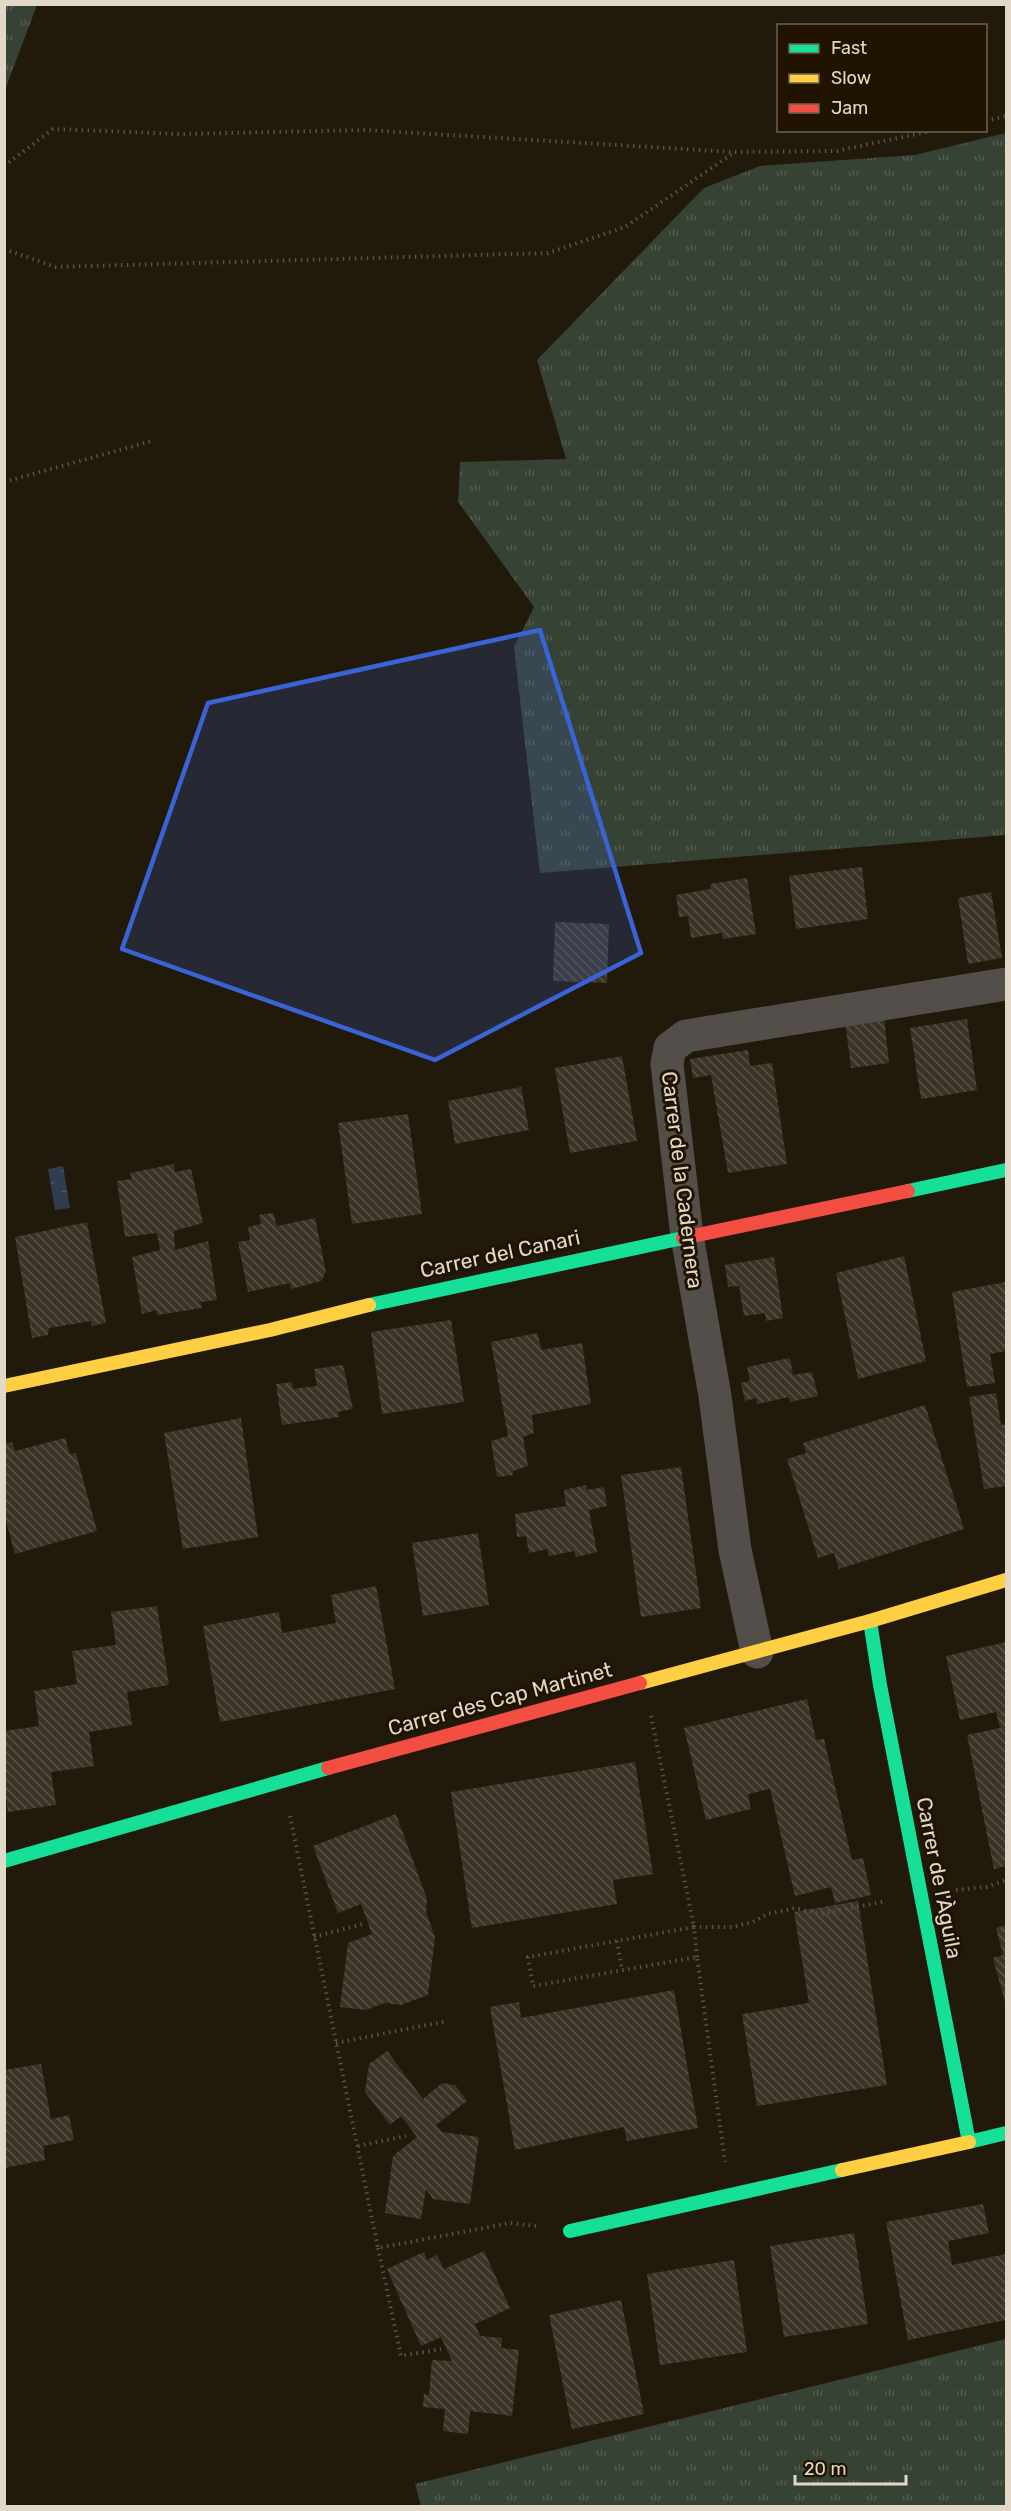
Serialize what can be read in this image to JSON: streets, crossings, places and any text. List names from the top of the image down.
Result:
{
  "streets": {
    "street": [
      "Carrer de la Cadernera",
      "Carrer del Canari",
      "Carrer des Cap Martinet",
      "Carrer de l'Àguila"
    ]
  },
  "crossings": [
    ["Carrer de la Cadernera", "Carrer del Canari"],
    ["Carrer de la Cadernera", "Carrer des Cap Martinet"],
    ["Carrer des Cap Martinet", "Carrer de l'Àguila"]
  ],
  "legend": ["Fast", "Slow", "Jam"],
  "scale_bar": "20 m"
}
